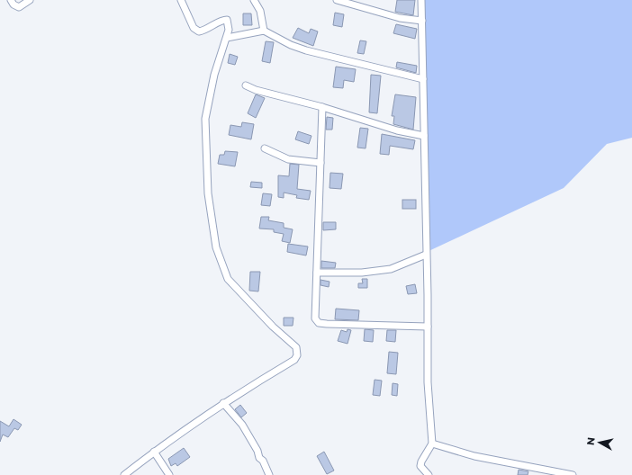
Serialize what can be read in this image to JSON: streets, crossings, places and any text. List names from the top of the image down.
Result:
{
  "north": "left"
}
